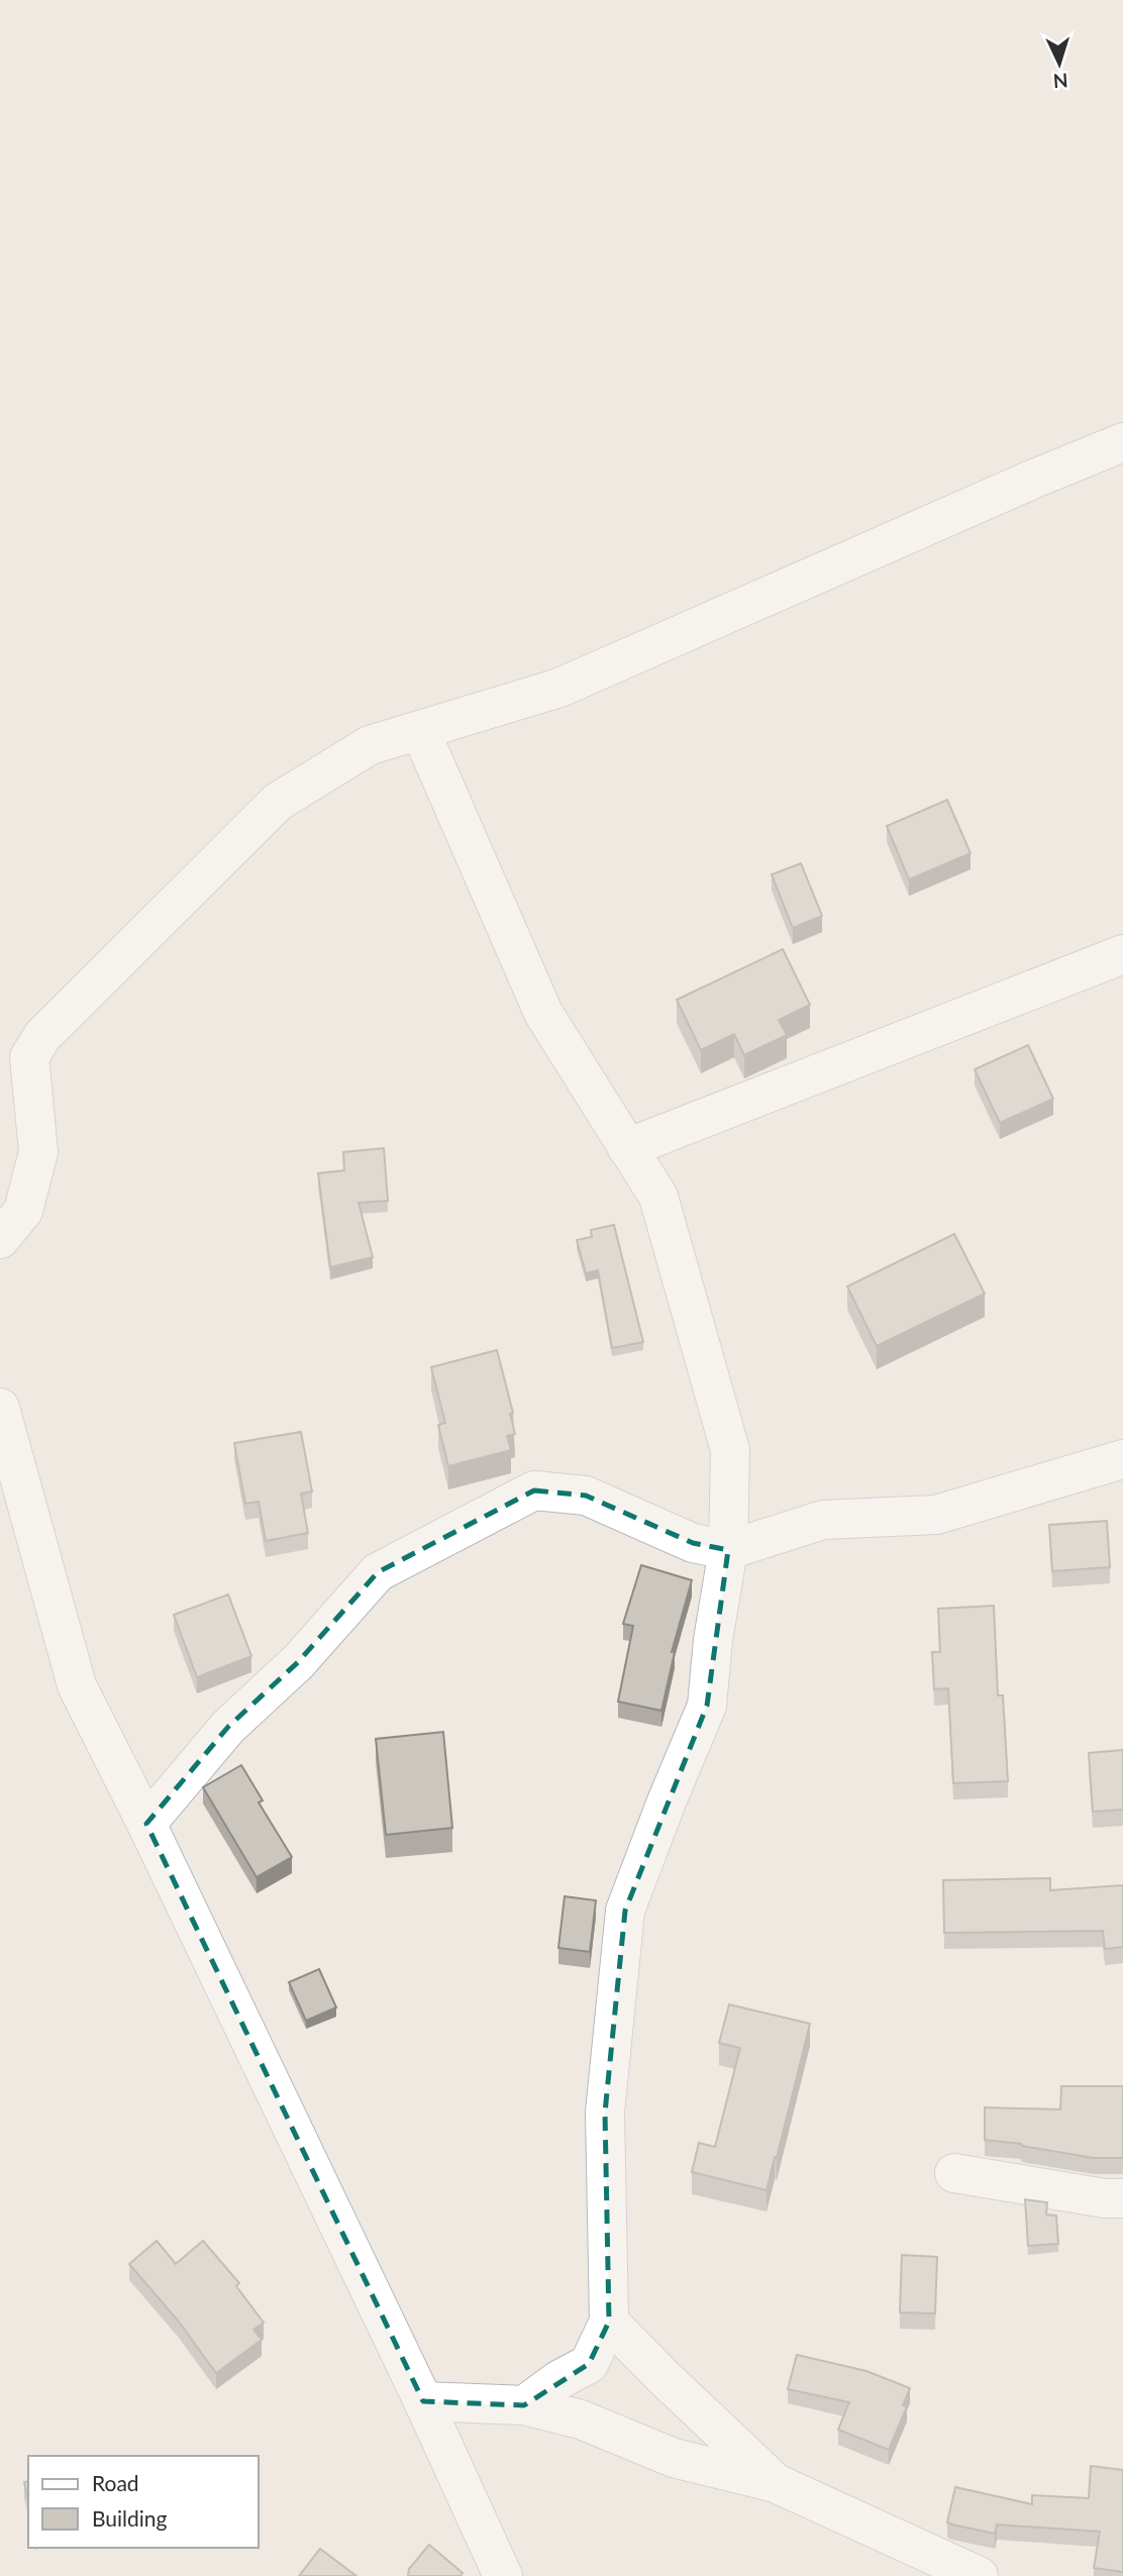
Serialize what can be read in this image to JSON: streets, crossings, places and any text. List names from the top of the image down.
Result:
{
  "legend": ["Road", "Building"],
  "north": "bottom"
}
